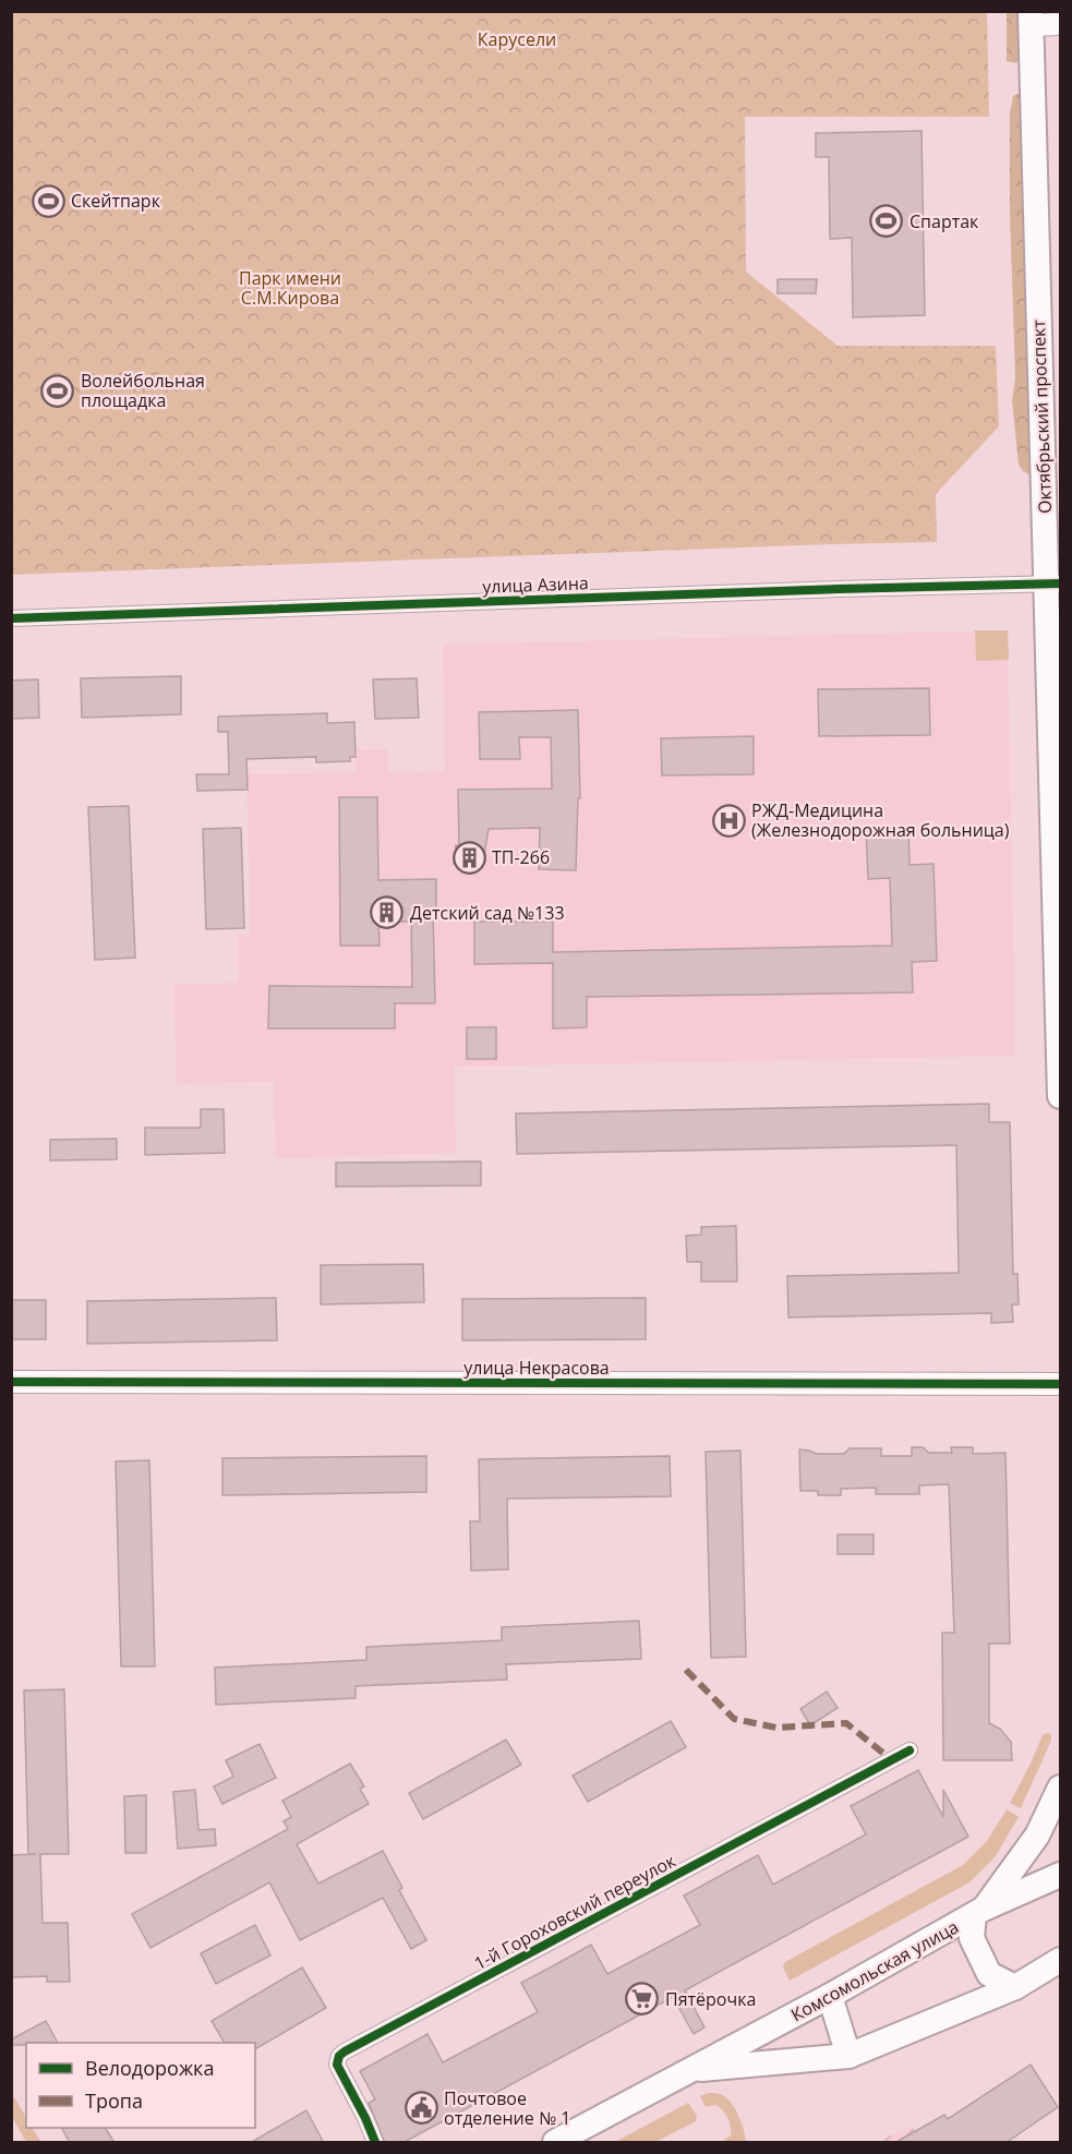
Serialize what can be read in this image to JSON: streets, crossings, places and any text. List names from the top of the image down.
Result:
{
  "streets": {
    "main road": ["Октябрьский проспект", "Комсомольская улица"],
    "street": ["улица Азина", "улица Некрасова", "1-й Гороховский переулок"]
  },
  "crossings": [
    ["Октябрьский проспект", "улица Азина"]
  ],
  "parks": ["Карусели", "Парк имени С.М.Кирова"],
  "places": {
    "sports": ["Скейтпарк", "Спартак", "Волейбольная площадка"],
    "hospital": ["РЖД-Медицина (Железнодорожная больница)"],
    "building": ["ТП-266", "Детский сад №133"],
    "supermarket": ["Пятёрочка"],
    "public building": ["Почтовое отделение № 1"]
  },
  "legend": ["Велодорожка", "Тропа"]
}
